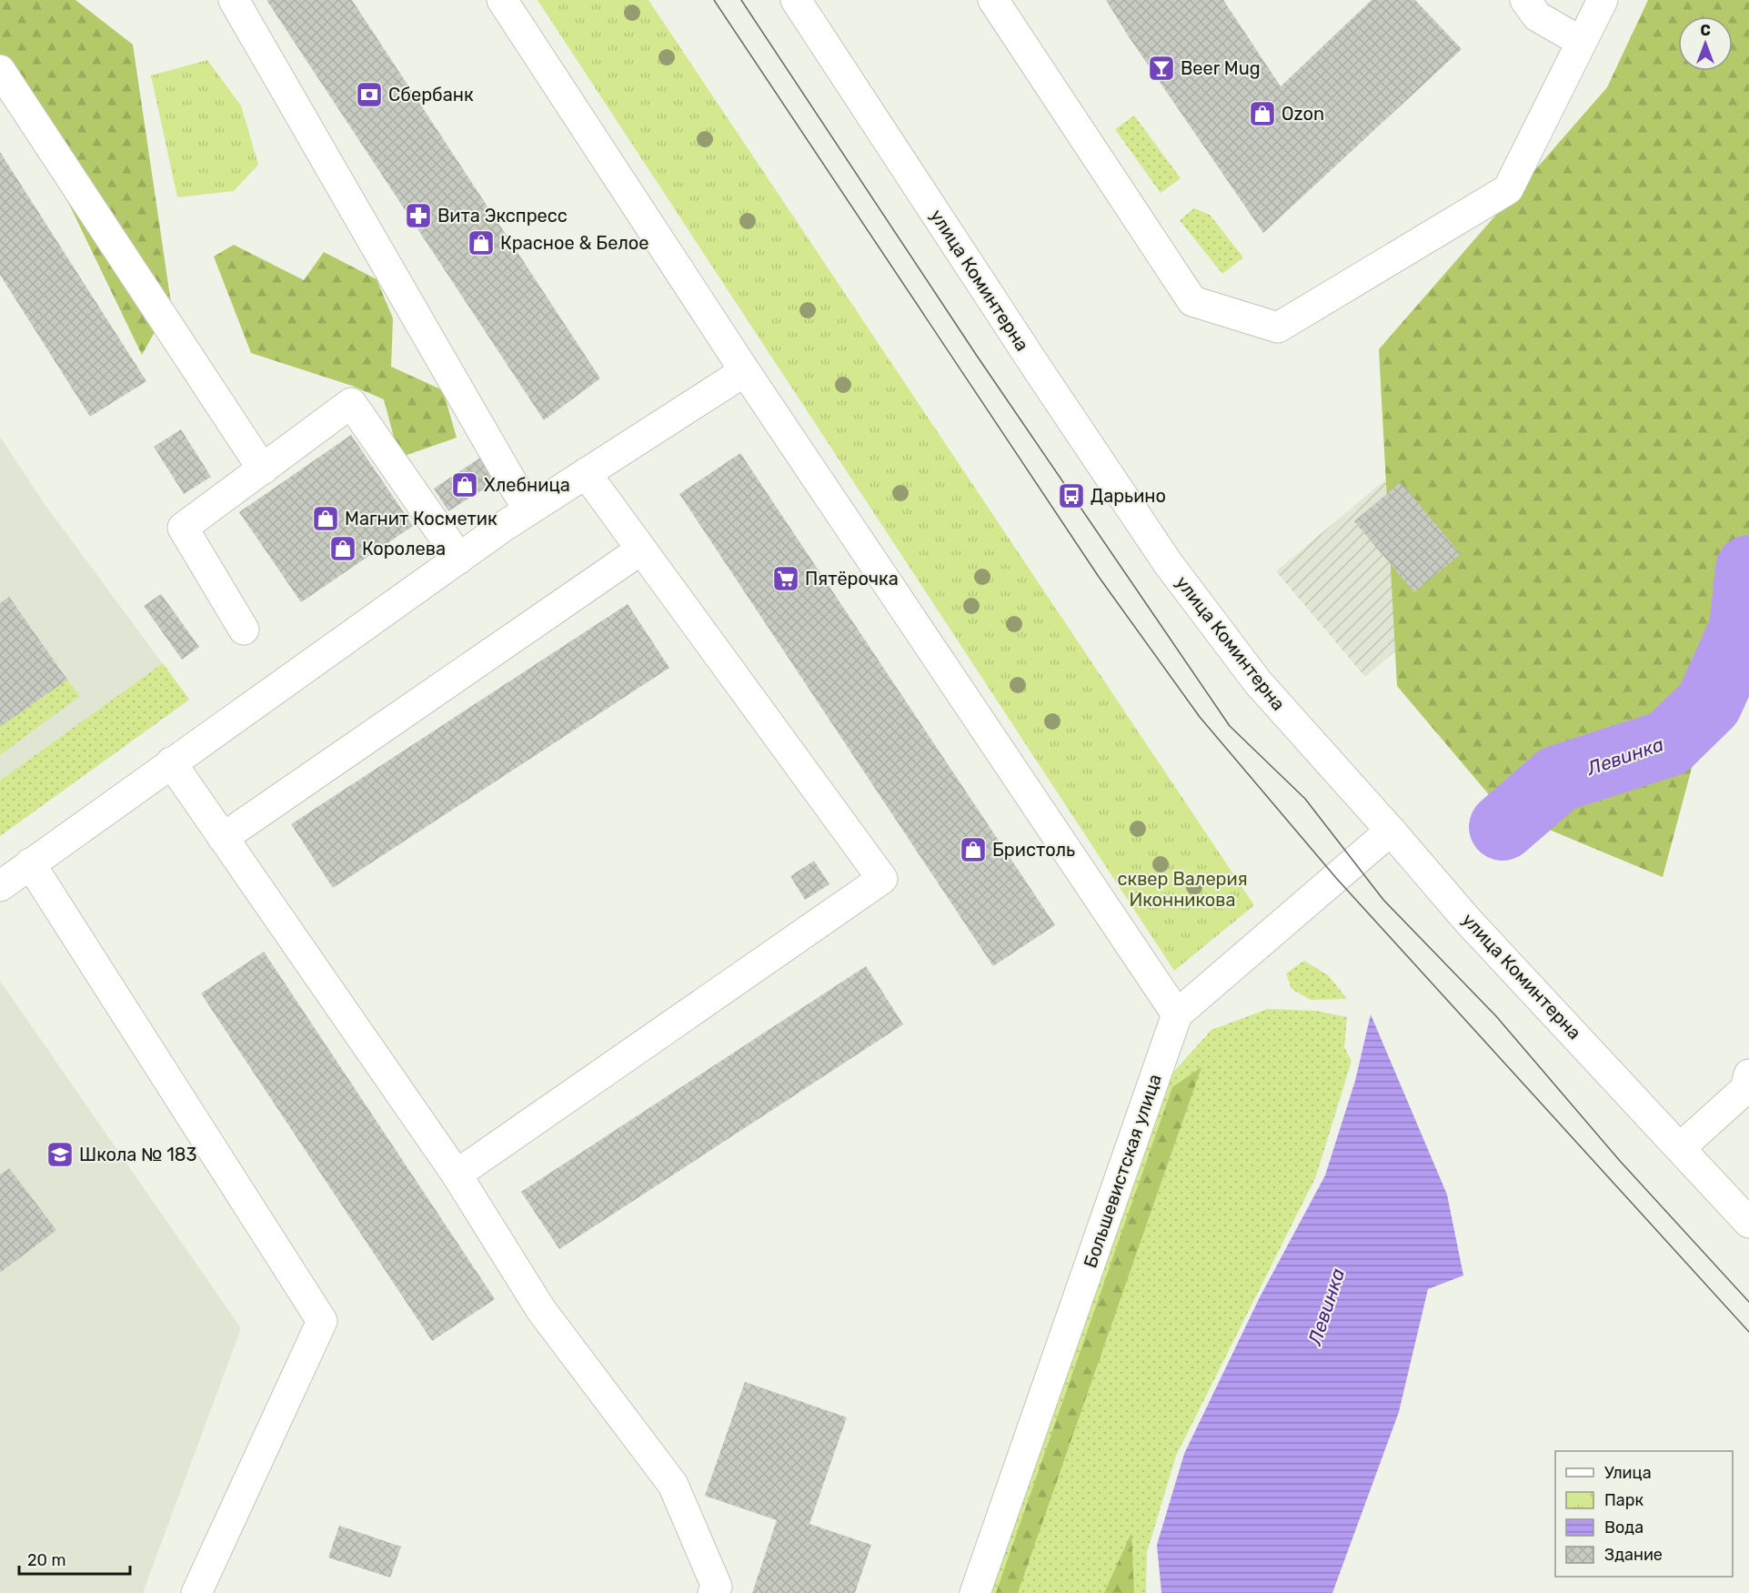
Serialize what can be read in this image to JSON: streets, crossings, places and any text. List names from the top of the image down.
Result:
{
  "streets": {
    "street": ["улица Коминтерна", "Большевистская улица"]
  },
  "water": ["Левинка"],
  "parks": ["сквер Валерия Иконникова"],
  "places": {
    "bar": ["Beer Mug"],
    "bank": ["Сбербанк"],
    "shop": [
      "Ozon",
      "Красное & Белое",
      "Хлебница",
      "Магнит Косметик",
      "Королева",
      "Бристоль"
    ],
    "pharmacy": ["Вита Экспресс"],
    "bus stop": ["Дарьино"],
    "supermarket": ["Пятёрочка"],
    "school or university": ["Школа № 183"]
  },
  "legend": [
    "Улица",
    "Парк",
    "Вода",
    "Здание"
  ],
  "scale_bar": "20 m",
  "north": "top"
}
